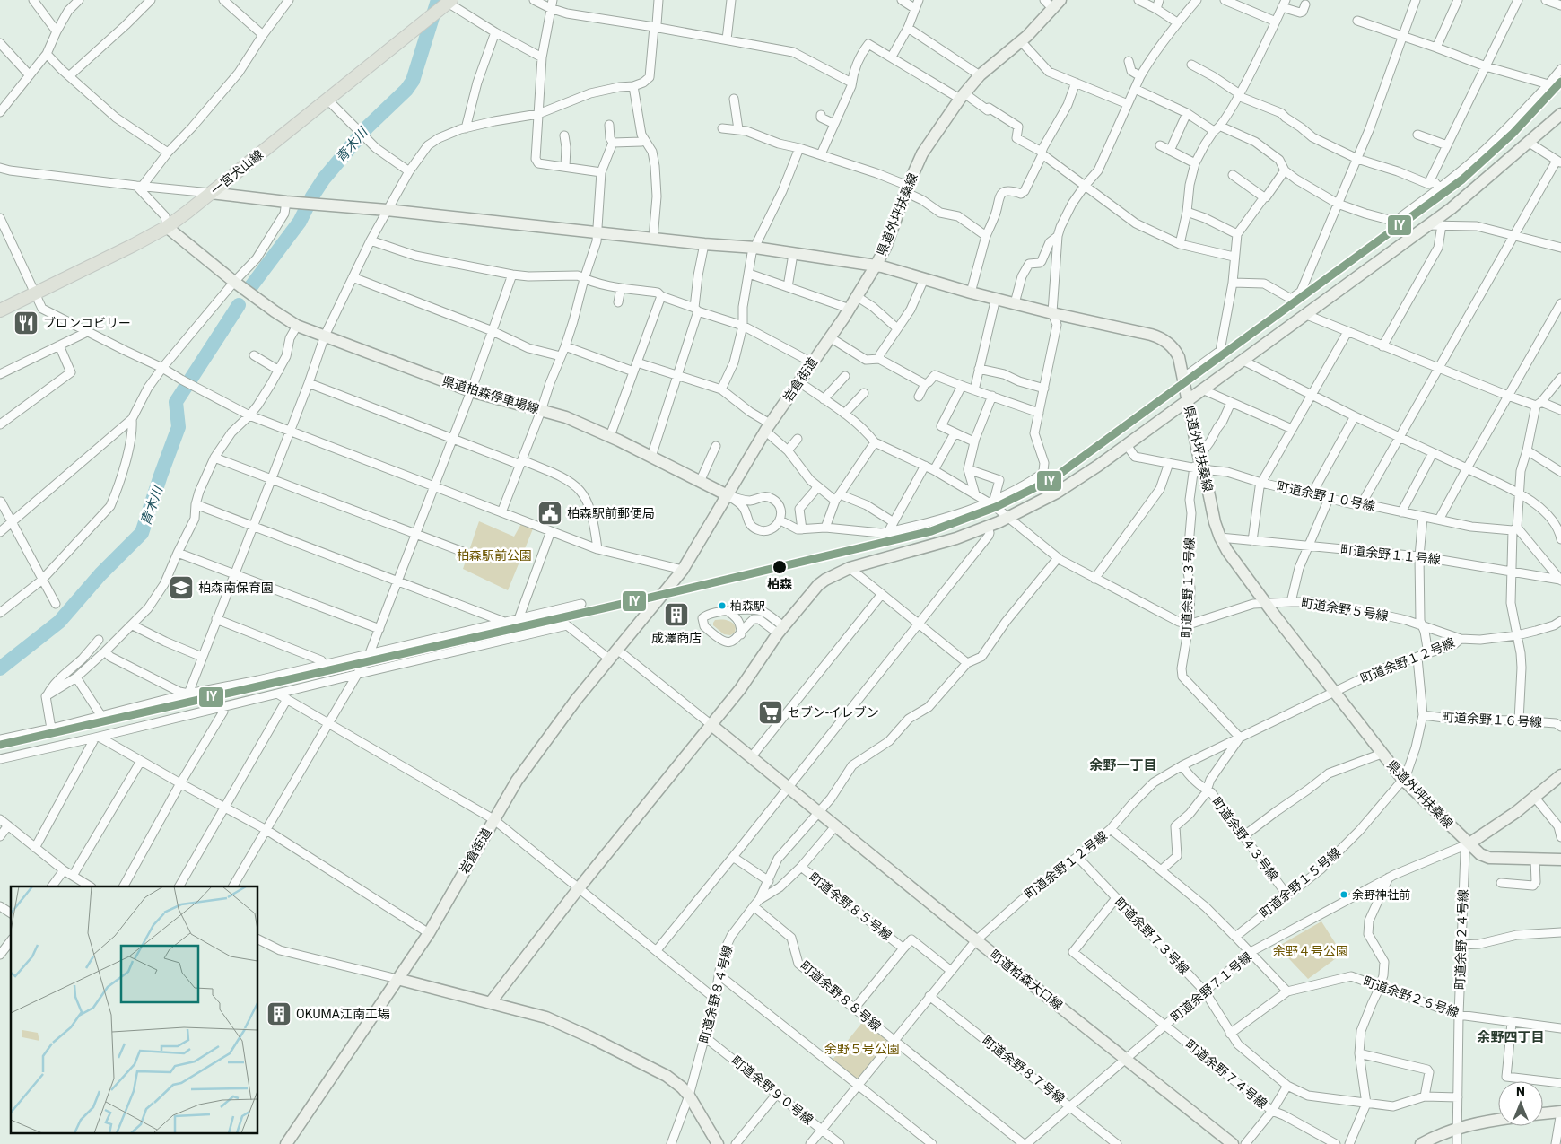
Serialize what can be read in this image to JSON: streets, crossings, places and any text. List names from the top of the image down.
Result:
{
  "streets": {
    "main road": ["一宮犬山線"],
    "street": [
      "県道外坪扶桑線",
      "岩倉街道",
      "県道柏森停車場線",
      "町道余野１０号線",
      "町道余野１１号線",
      "町道余野１３号線",
      "町道余野５号線",
      "町道余野１２号線",
      "町道余野１６号線",
      "町道余野４３号線",
      "町道余野１５号線",
      "町道余野８５号線",
      "町道余野７３号線",
      "町道余野２４号線",
      "町道柏森大口線",
      "町道余野７１号線",
      "町道余野８４号線",
      "町道余野８８号線",
      "町道余野２６号線",
      "町道余野８７号線",
      "町道余野７４号線",
      "町道余野９０号線"
    ]
  },
  "crossings": [
    ["一宮犬山線", "県道柏森停車場線"],
    ["県道外坪扶桑線", "岩倉街道"],
    ["県道外坪扶桑線", "町道余野１０号線"],
    ["県道外坪扶桑線", "町道余野１１号線"],
    ["県道外坪扶桑線", "町道余野１３号線"],
    ["県道外坪扶桑線", "町道余野５号線"],
    ["県道外坪扶桑線", "町道余野１２号線"],
    ["県道外坪扶桑線", "町道余野１５号線"],
    ["県道外坪扶桑線", "町道余野２４号線"],
    ["県道外坪扶桑線", "町道余野７１号線"],
    ["岩倉街道", "県道柏森停車場線"],
    ["町道余野１０号線", "町道余野１３号線"],
    ["町道余野１３号線", "町道余野５号線"],
    ["町道余野１３号線", "町道余野１２号線"],
    ["町道余野５号線", "町道余野１２号線"],
    ["町道余野１２号線", "町道余野４３号線"],
    ["町道余野１２号線", "町道余野１５号線"],
    ["町道余野１２号線", "町道余野７３号線"],
    ["町道余野１２号線", "町道柏森大口線"],
    ["町道余野１２号線", "町道余野８８号線"],
    ["町道余野１２号線", "町道余野８７号線"],
    ["町道余野１２号線", "町道余野９０号線"],
    ["町道余野１６号線", "町道余野１５号線"],
    ["町道余野４３号線", "町道余野１５号線"],
    ["町道余野８５号線", "町道余野８４号線"],
    ["町道余野８５号線", "町道余野８８号線"],
    ["町道余野７３号線", "町道余野２４号線"],
    ["町道余野７３号線", "町道余野７１号線"],
    ["町道余野７３号線", "町道余野７４号線"],
    ["町道余野２４号線", "町道余野７１号線"],
    ["町道余野２４号線", "町道余野２６号線"],
    ["町道柏森大口線", "町道余野７１号線"],
    ["町道柏森大口線", "町道余野８４号線"],
    ["町道余野７１号線", "町道余野８８号線"],
    ["町道余野７１号線", "町道余野８７号線"],
    ["町道余野７１号線", "町道余野７４号線"],
    ["町道余野８４号線", "町道余野８８号線"],
    ["町道余野８４号線", "町道余野９０号線"]
  ],
  "districts": ["余野一丁目", "余野四丁目"],
  "water": ["青木川"],
  "parks": ["柏森駅前公園", "余野４号公園", "余野５号公園"],
  "places": {
    "restaurant": ["ブロンコビリー"],
    "public building": ["柏森駅前郵便局"],
    "other": ["柏森", "柏森駅", "余野神社前"],
    "school or university": ["柏森南保育園"],
    "building": ["成澤商店", "OKUMA江南工場"],
    "supermarket": ["セブン-イレブン"]
  },
  "lines": ["transit line IY"],
  "north": "top"
}
